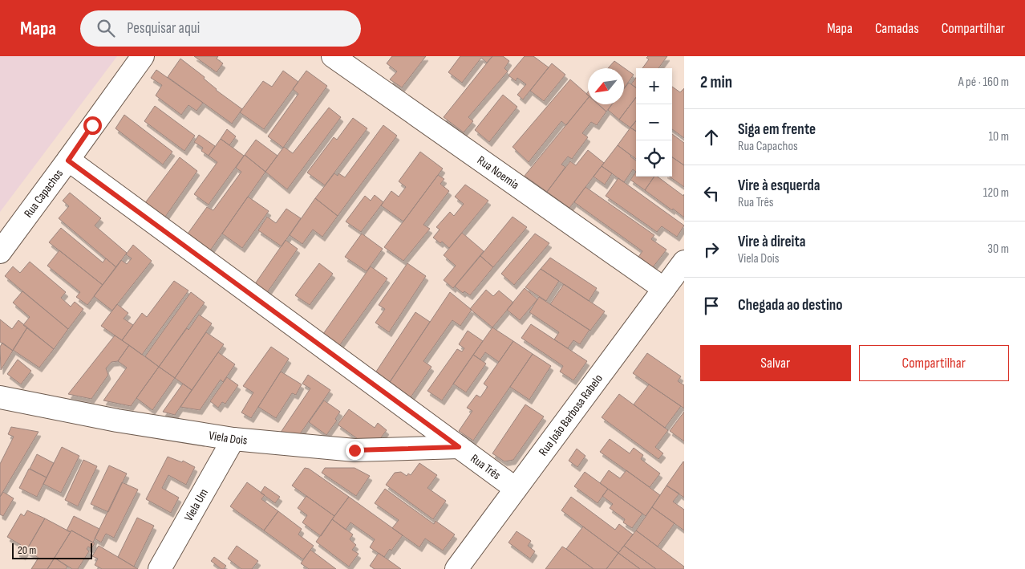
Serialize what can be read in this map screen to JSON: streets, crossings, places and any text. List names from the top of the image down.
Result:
{
  "streets": {
    "street": [
      "Rua Noemia",
      "Rua Capachos",
      "Rua João Barbosa Rabelo",
      "Viela Dois",
      "Rua Três",
      "Viela Um"
    ]
  },
  "crossings": [
    ["Rua Noemia", "Rua João Barbosa Rabelo"],
    ["Rua Capachos", "Rua Três"],
    ["Rua João Barbosa Rabelo", "Rua Três"],
    ["Viela Dois", "Rua Três"],
    ["Viela Dois", "Viela Um"]
  ],
  "scale_bar": "20 m",
  "north": "bottom left",
  "page": {
    "header": "Mapa",
    "search": "Pesquisar aqui",
    "nav": ["Mapa", "Camadas", "Compartilhar"],
    "heading": ["2 min", "A pé · 160 m"],
    "map_buttons": ["+", "−"],
    "list": [
      ["Siga em frente", "Rua Capachos", "10 m"],
      ["Vire à esquerda", "Rua Três", "120 m"],
      ["Vire à direita", "Viela Dois", "30 m"],
      "Chegada ao destino"
    ],
    "buttons": ["Salvar", "Compartilhar"],
    "scale": "20 m"
  }
}
